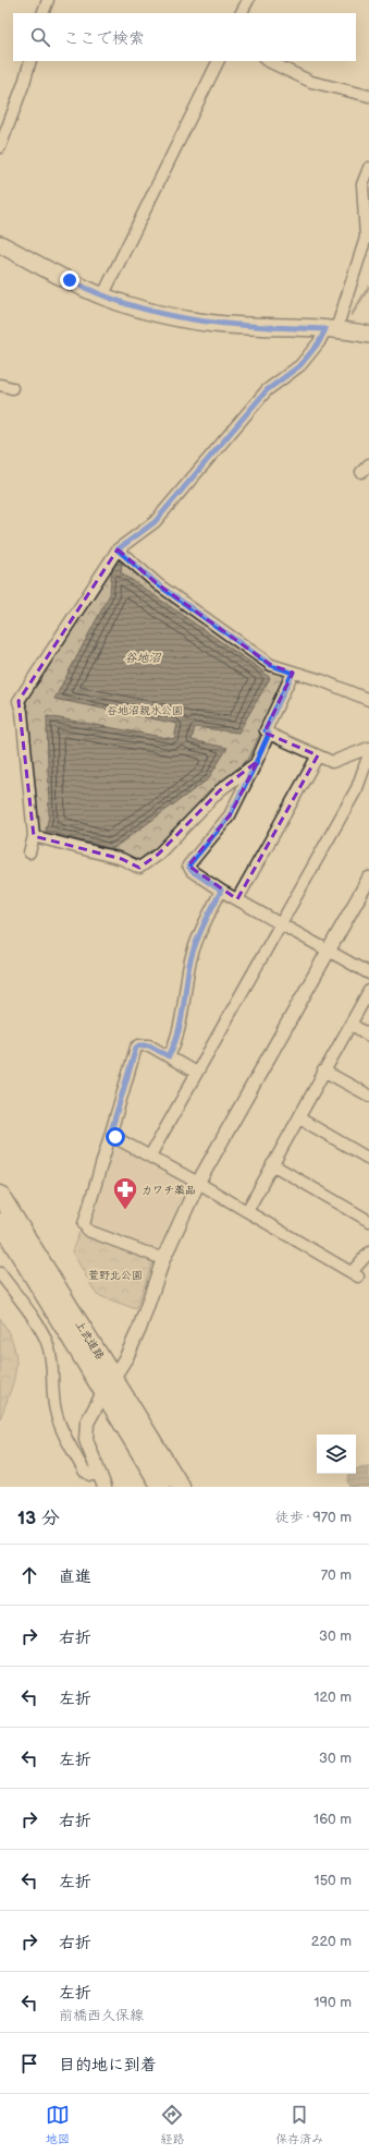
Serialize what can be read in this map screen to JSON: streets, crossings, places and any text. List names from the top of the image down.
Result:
{
  "streets": {
    "highway": ["上武道路"]
  },
  "water": ["谷地沼"],
  "parks": ["谷地沼親水公園", "萱野北公園"],
  "places": {
    "pharmacy": ["カワチ薬品"]
  },
  "page": {
    "search": "ここで検索",
    "heading": ["13 分", "徒歩 · 970 m"],
    "list": [
      ["直進", "70 m"],
      ["右折", "30 m"],
      ["左折", "120 m"],
      ["左折", "30 m"],
      ["右折", "160 m"],
      ["左折", "150 m"],
      ["右折", "220 m"],
      ["左折", "前橋西久保線", "190 m"],
      "目的地に到着"
    ],
    "nav": ["地図", "経路", "保存済み"]
  }
}
